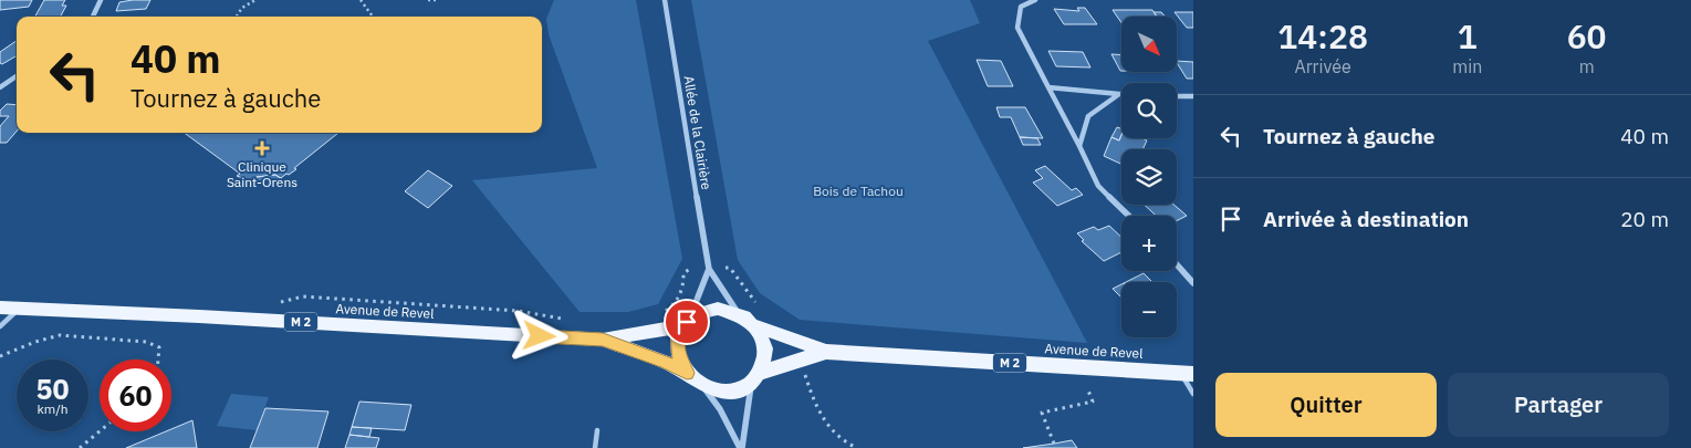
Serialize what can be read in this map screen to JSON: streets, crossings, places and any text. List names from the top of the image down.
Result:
{
  "streets": {
    "main road": ["Avenue de Revel", "M 2"],
    "street": ["Allée de la Clairière"]
  },
  "crossings": [
    ["Allée de la Clairière", "Avenue de Revel"]
  ],
  "parks": ["Bois de Tachou"],
  "places": {
    "health": ["Clinique Saint-Orens"]
  },
  "north": "bottom right",
  "page": {
    "eta": [
      "14:28",
      "Arrivée",
      "1",
      "min",
      "60",
      "m"
    ],
    "map_buttons": ["+", "−"],
    "turn": ["40 m", "Tournez à gauche"],
    "list": [
      {
        "name": "Tournez à gauche",
        "value": "40 m"
      },
      {
        "name": "Arrivée à destination",
        "value": "20 m"
      }
    ],
    "speed": "50 km/h",
    "limit": "60",
    "buttons": ["Quitter", "Partager"]
  }
}
